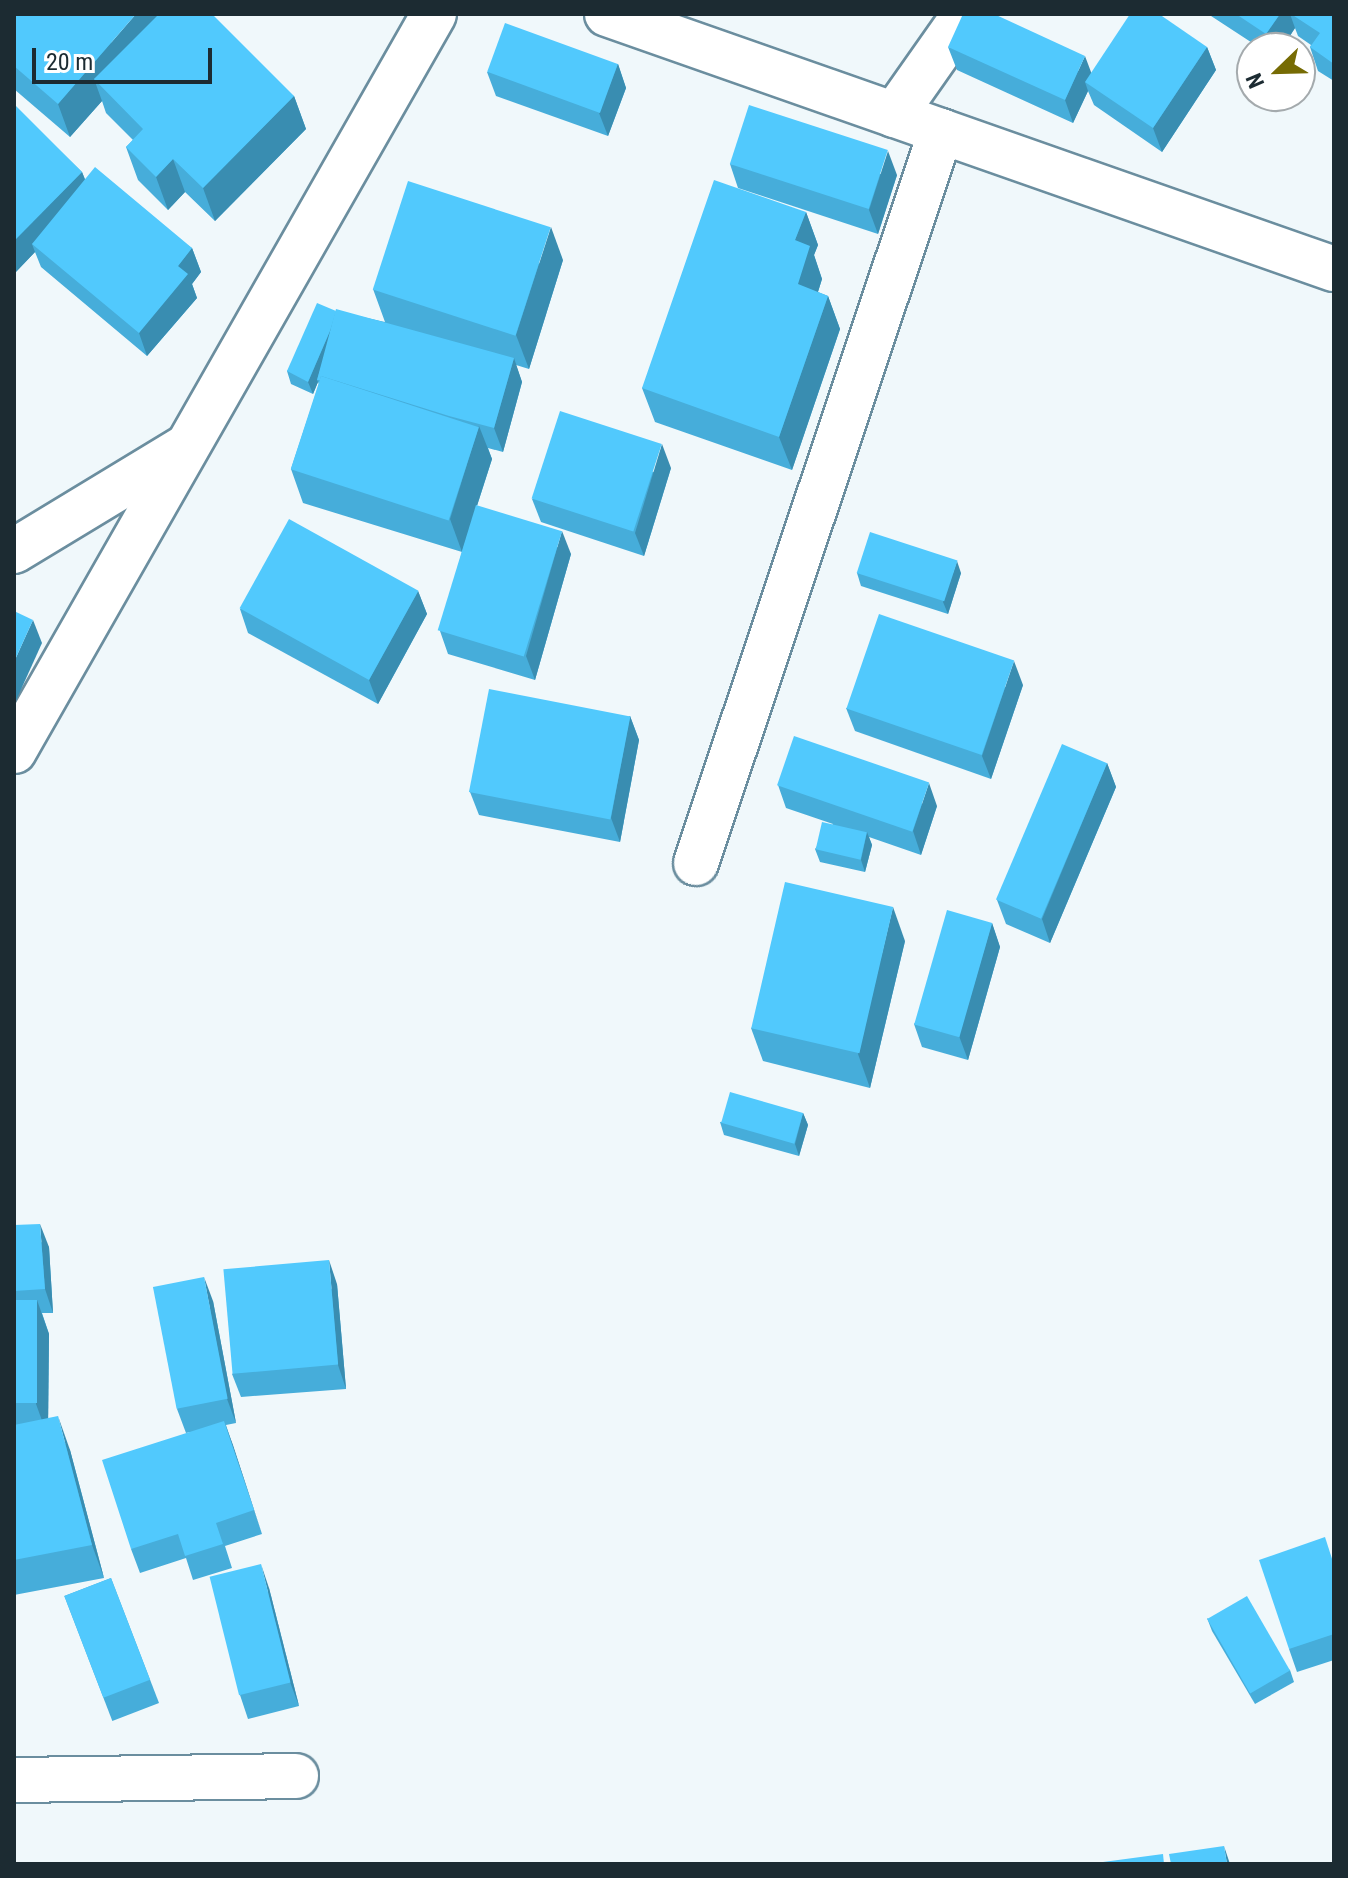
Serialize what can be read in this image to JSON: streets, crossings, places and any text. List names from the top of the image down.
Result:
{
  "scale_bar": "20 m",
  "north": "bottom left"
}
